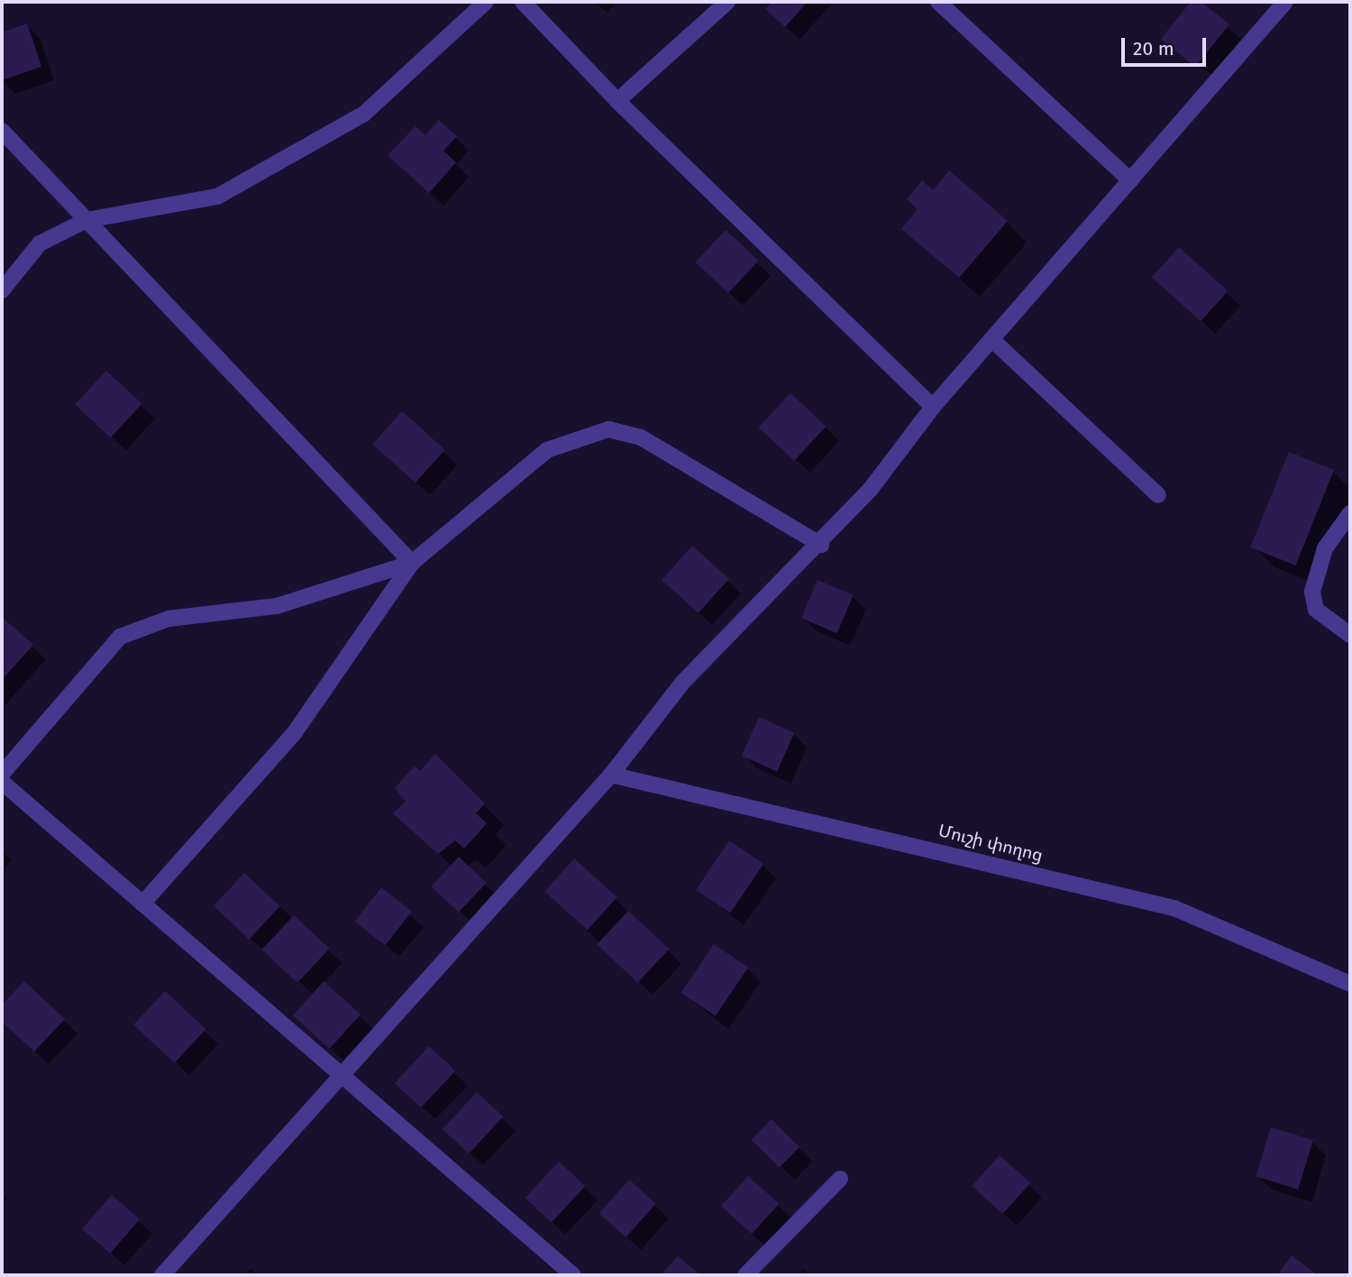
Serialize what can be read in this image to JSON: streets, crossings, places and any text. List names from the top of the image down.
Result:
{
  "streets": {
    "street": ["Մուշի փողոց"]
  },
  "scale_bar": "20 m"
}
